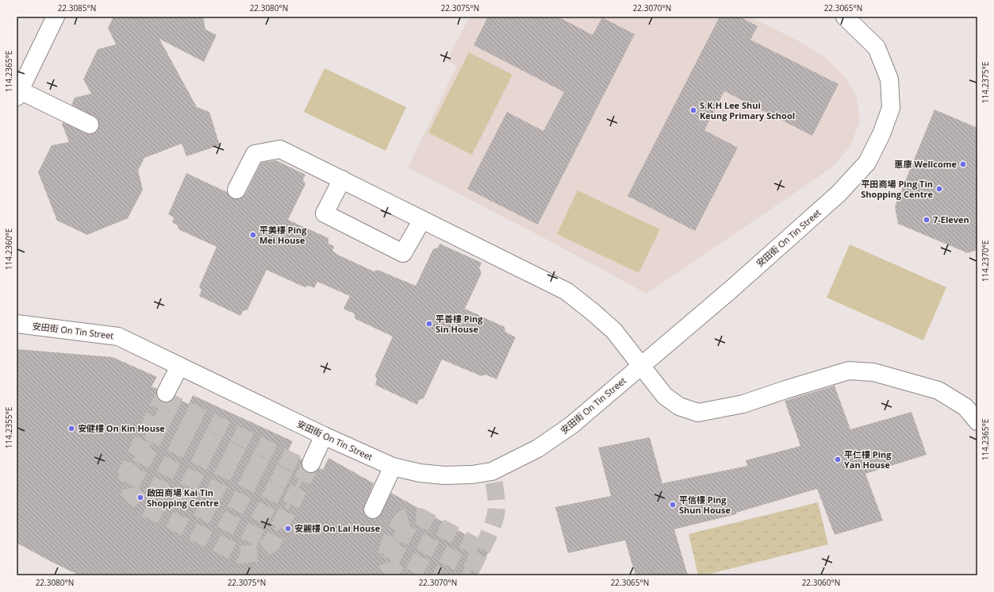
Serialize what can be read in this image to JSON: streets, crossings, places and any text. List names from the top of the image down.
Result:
{
  "streets": {
    "street": ["安田街 On Tin Street"]
  },
  "places": [
    "S.K.H Lee Shui Keung Primary School",
    "惠康 Wellcome",
    "平田商場 Ping Tin Shopping Centre",
    "7-Eleven",
    "平美樓 Ping Mei House",
    "平善樓 Ping Sin House",
    "安健樓 On Kin House",
    "平仁樓 Ping Yan House",
    "啟田商場 Kai Tin Shopping Centre",
    "平信樓 Ping Shun House",
    "安麗樓 On Lai House"
  ],
  "coordinates": [
    "22.3085°N",
    "22.3080°N",
    "22.3075°N",
    "22.3070°N",
    "22.3065°N",
    "114.2365°E",
    "114.2375°E",
    "114.2360°E",
    "114.2370°E",
    "114.2355°E",
    "22.3060°N"
  ]
}
